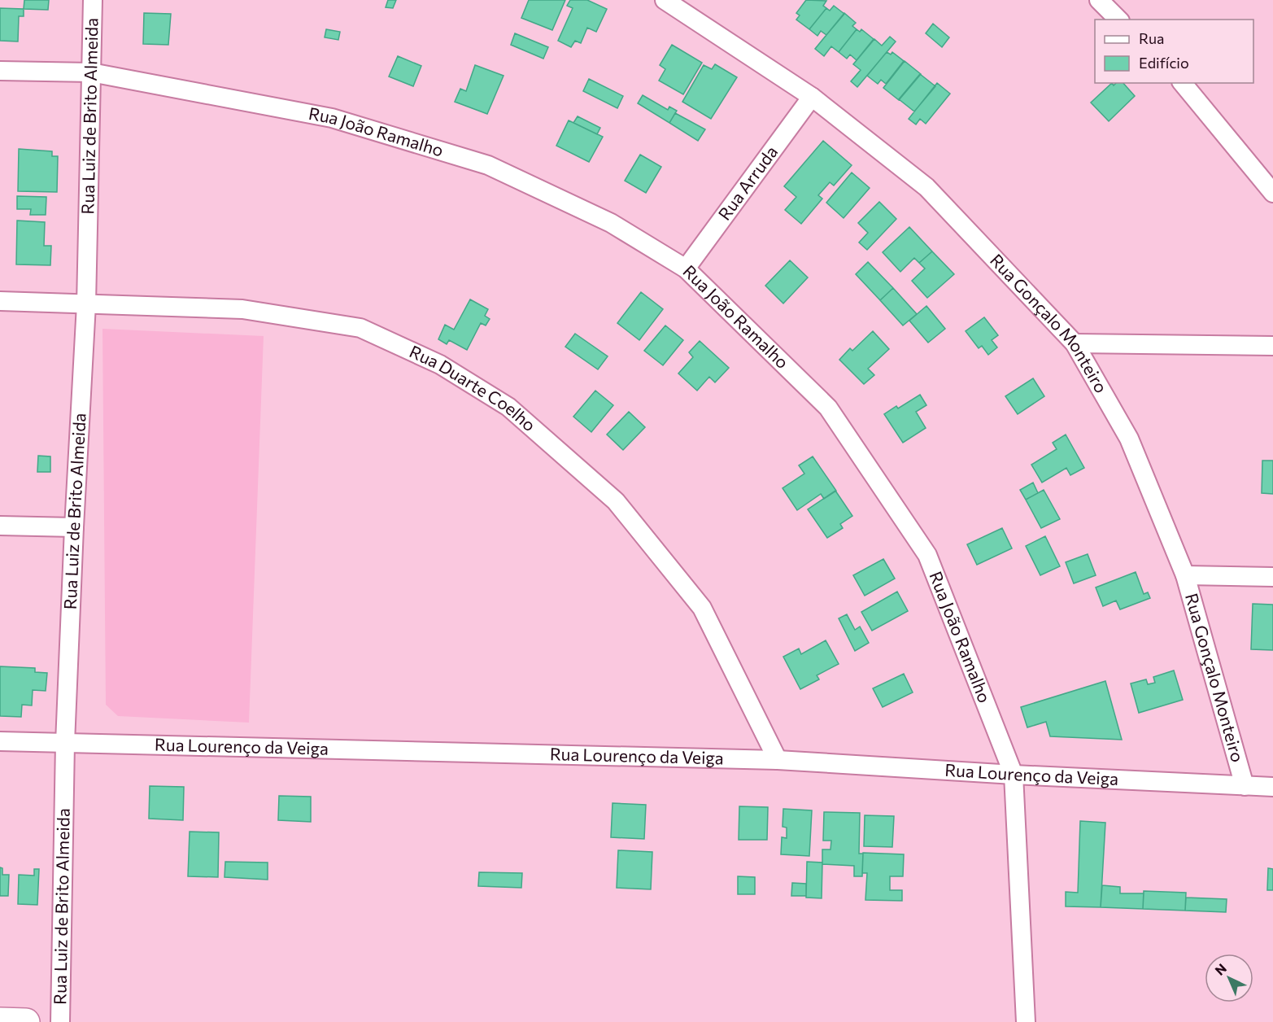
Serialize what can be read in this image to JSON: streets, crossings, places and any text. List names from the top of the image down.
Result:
{
  "streets": {
    "street": [
      "Rua Luiz de Brito Almeida",
      "Rua João Ramalho",
      "Rua Arruda",
      "Rua Gonçalo Monteiro",
      "Rua Duarte Coelho",
      "Rua Lourenço da Veiga"
    ]
  },
  "crossings": [
    ["Rua Luiz de Brito Almeida", "Rua João Ramalho"],
    ["Rua Luiz de Brito Almeida", "Rua Duarte Coelho"],
    ["Rua Luiz de Brito Almeida", "Rua Lourenço da Veiga"],
    ["Rua João Ramalho", "Rua Arruda"],
    ["Rua João Ramalho", "Rua Lourenço da Veiga"],
    ["Rua Arruda", "Rua Gonçalo Monteiro"],
    ["Rua Gonçalo Monteiro", "Rua Lourenço da Veiga"],
    ["Rua Duarte Coelho", "Rua Lourenço da Veiga"]
  ],
  "legend": ["Rua", "Edifício"],
  "north": "top left"
}
